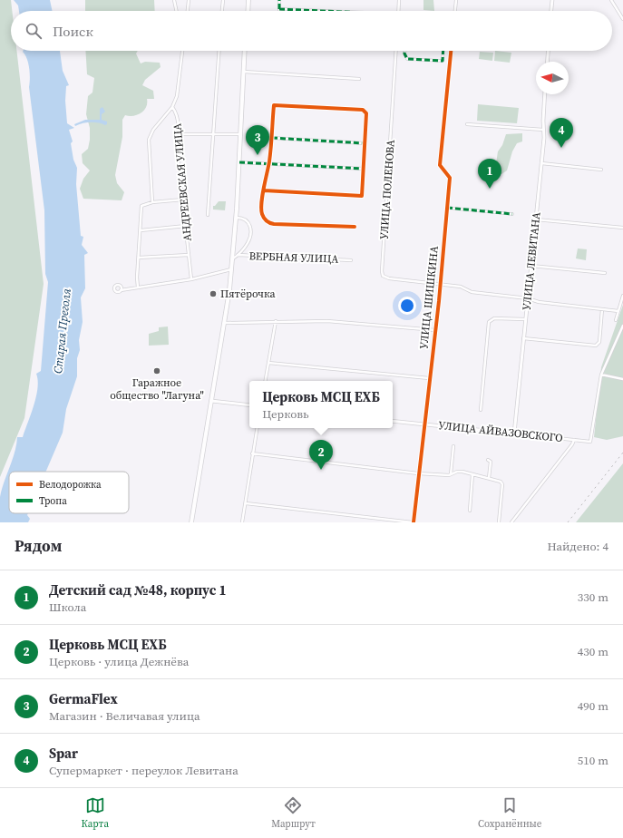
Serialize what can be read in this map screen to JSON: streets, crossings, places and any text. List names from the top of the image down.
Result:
{
  "streets": {
    "street": [
      "АНДРЕЕВСКАЯ УЛИЦА",
      "УЛИЦА ПОЛЕНОВА",
      "ВЕРБНАЯ УЛИЦА",
      "УЛИЦА ЛЕВИТАНА",
      "УЛИЦА ШИШКИНА",
      "УЛИЦА АЙВАЗОВСКОГО"
    ]
  },
  "crossings": [
    ["УЛИЦА ПОЛЕНОВА", "УЛИЦА ШИШКИНА"],
    ["УЛИЦА ЛЕВИТАНА", "УЛИЦА АЙВАЗОВСКОГО"],
    ["УЛИЦА ШИШКИНА", "УЛИЦА АЙВАЗОВСКОГО"]
  ],
  "water": ["Старая Преголя"],
  "places": ["Пятёрочка", "Гаражное общество \"Лагуна\""],
  "legend": ["Велодорожка", "Тропа"],
  "north": "left",
  "page": {
    "search": "Поиск",
    "pins": [
      "4",
      "3",
      "1",
      "2"
    ],
    "popup": ["Церковь МСЦ ЕХБ", "Церковь"],
    "heading": ["Рядом", "Найдено: 4"],
    "list": [
      {
        "mark": "1",
        "name": "Детский сад №48, корпус 1",
        "note": "Школа",
        "value": "330 m"
      },
      {
        "mark": "2",
        "name": "Церковь МСЦ ЕХБ",
        "note": "Церковь · улица Дежнёва",
        "value": "430 m"
      },
      {
        "mark": "3",
        "name": "GermaFlex",
        "note": "Магазин · Величавая улица",
        "value": "490 m"
      },
      {
        "mark": "4",
        "name": "Spar",
        "note": "Супермаркет · переулок Левитана",
        "value": "510 m"
      }
    ],
    "nav": ["Карта", "Маршрут", "Сохранённые"]
  }
}
